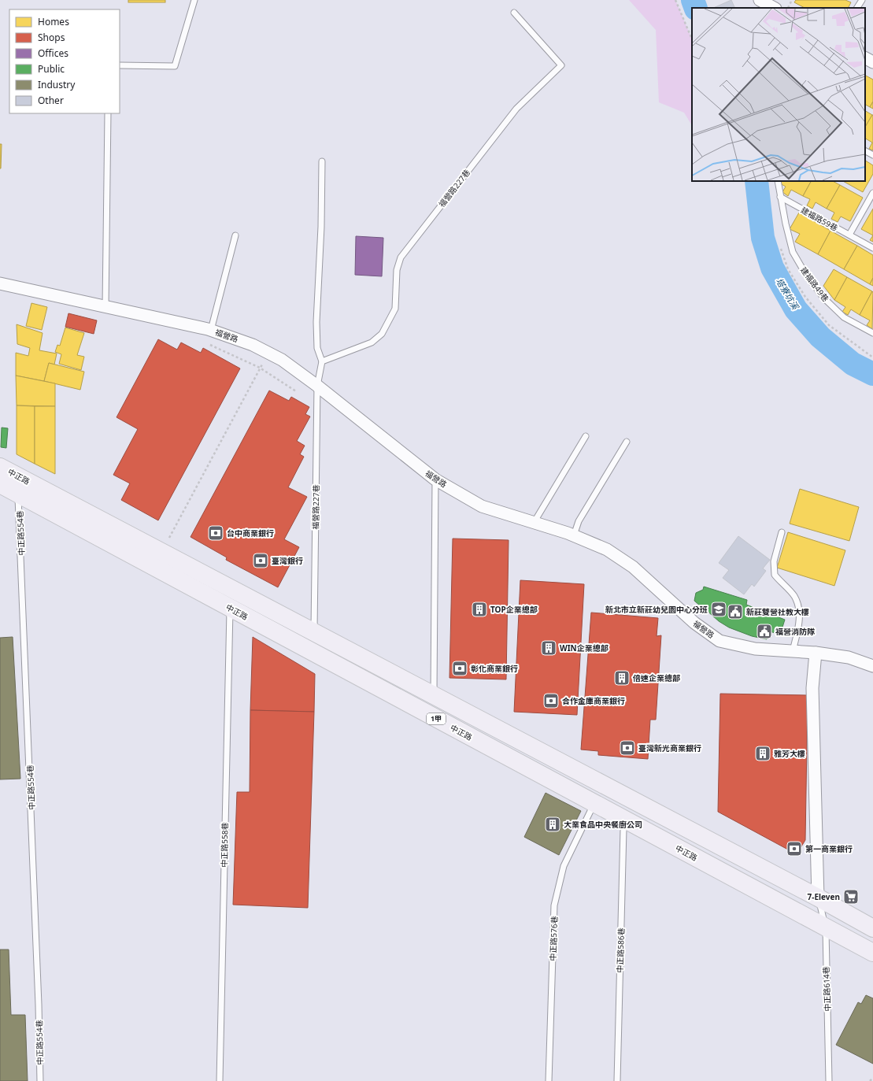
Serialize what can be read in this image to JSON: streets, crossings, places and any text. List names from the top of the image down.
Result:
{
  "streets": {
    "main road": ["中正路", "1甲"],
    "street": ["福營路"],
    "lane": [
      "福營路227巷",
      "建福路59巷",
      "建福路49巷",
      "中正路554巷",
      "中正路558巷",
      "中正路576巷",
      "中正路586巷",
      "中正路614巷"
    ]
  },
  "crossings": [
    ["福營路227巷", "福營路"],
    ["福營路227巷", "中正路"],
    ["建福路59巷", "建福路49巷"],
    ["中正路", "中正路554巷"],
    ["中正路", "中正路558巷"],
    ["中正路", "中正路576巷"],
    ["中正路", "中正路586巷"],
    ["中正路", "中正路614巷"]
  ],
  "water": ["塔寮坑溪"],
  "places": {
    "bank": [
      "台中商業銀行",
      "臺灣銀行",
      "彰化商業銀行",
      "合作金庫商業銀行",
      "臺灣新光商業銀行",
      "第一商業銀行"
    ],
    "building": [
      "TOP企業總部",
      "WIN企業總部",
      "倍速企業總部",
      "雅芳大樓",
      "大業食品中央餐廚公司"
    ],
    "school or university": ["新北市立新莊幼兒園中心分班"],
    "public building": ["新莊雙營社教大樓", "福營消防隊"],
    "supermarket": ["7-Eleven"]
  },
  "legend": [
    "Homes",
    "Shops",
    "Offices",
    "Public",
    "Industry",
    "Other"
  ]
}
